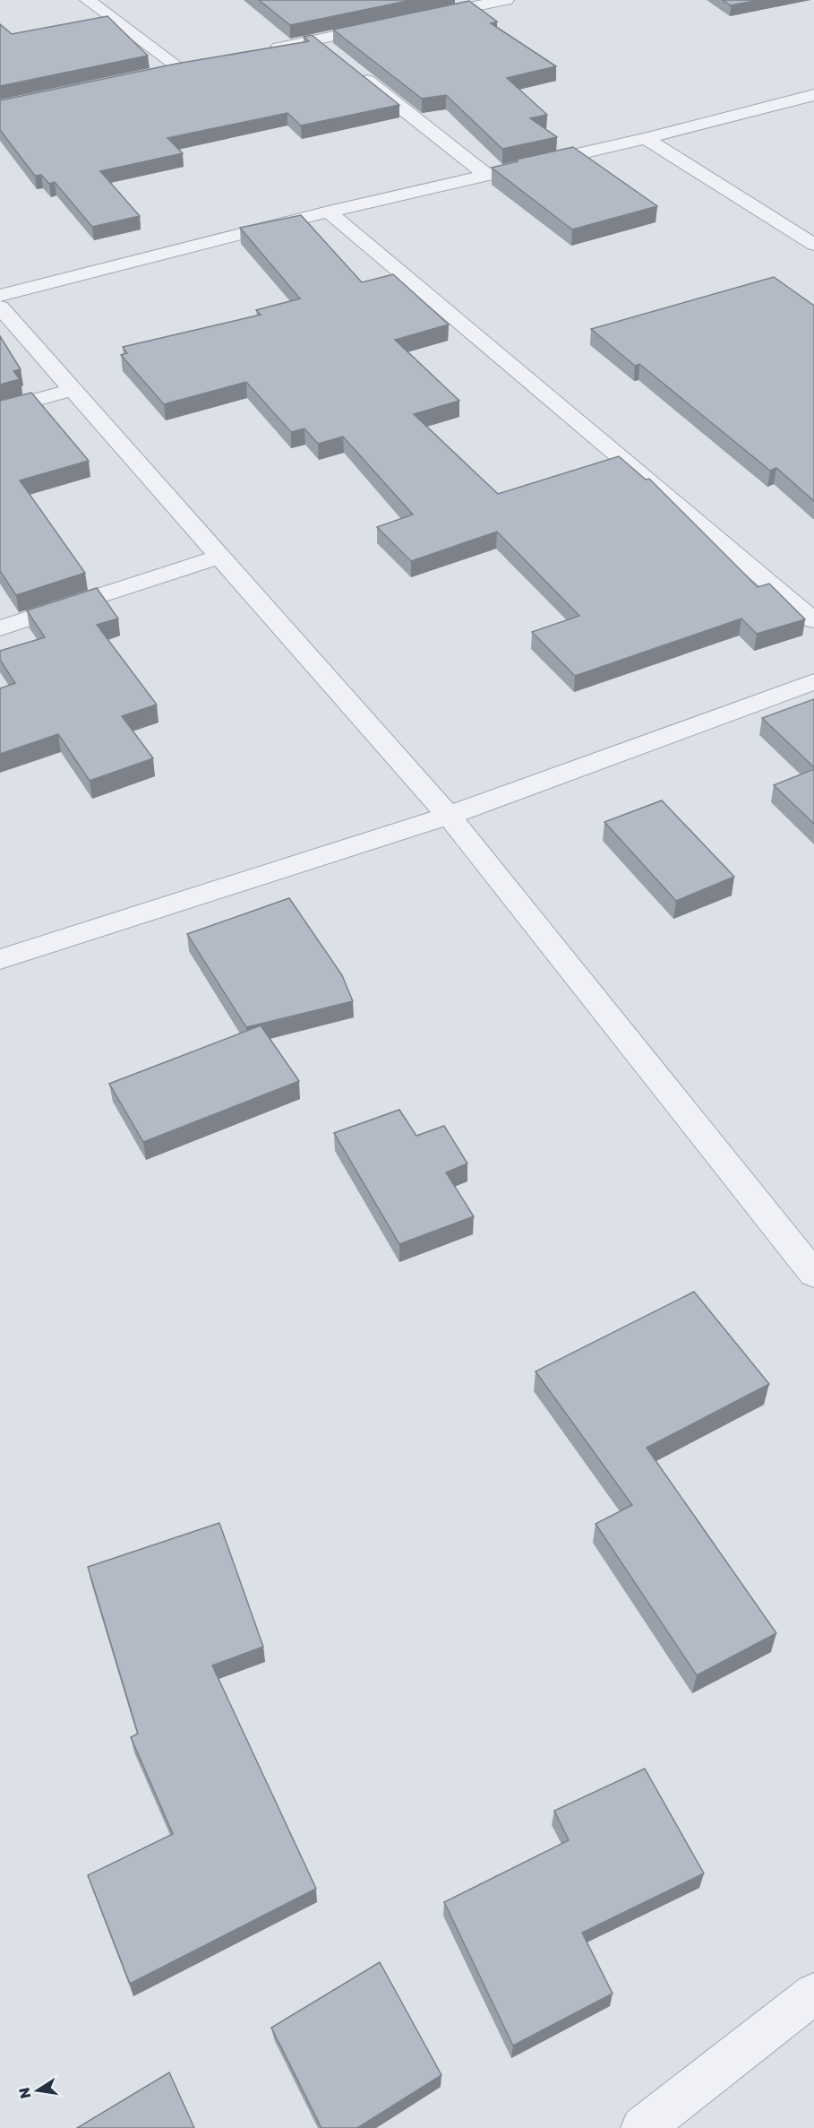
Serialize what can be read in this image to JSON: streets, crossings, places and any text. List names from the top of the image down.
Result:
{
  "north": "left"
}
